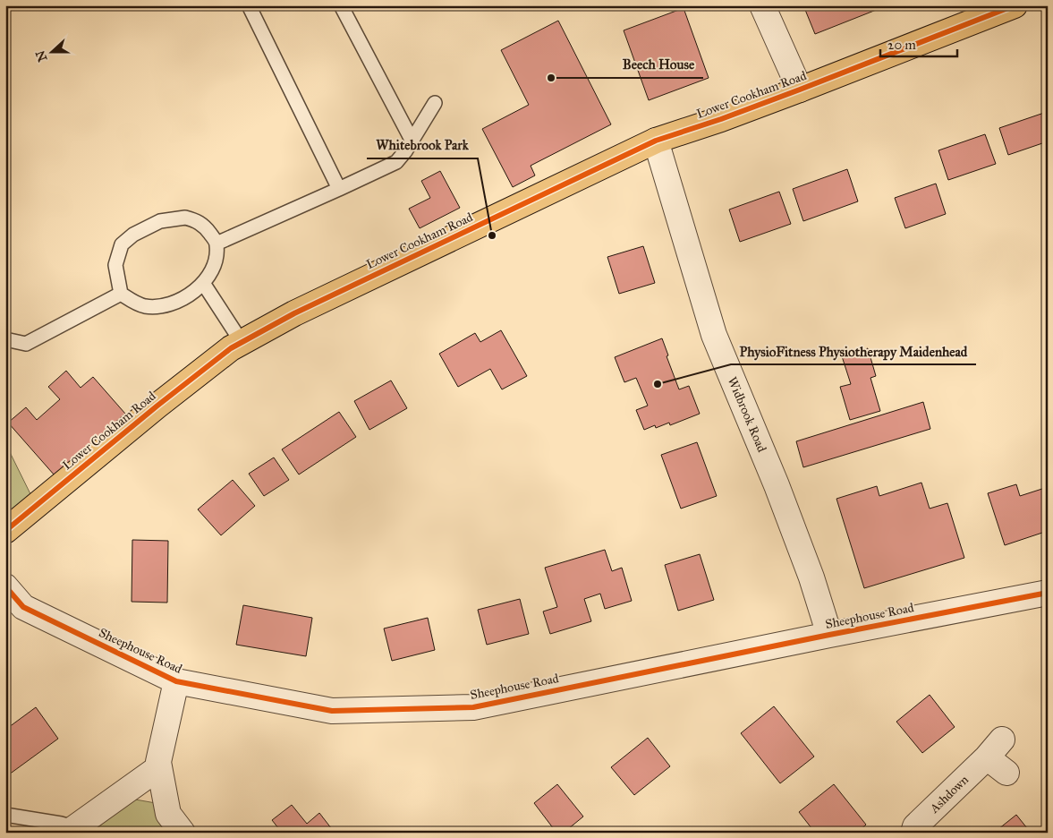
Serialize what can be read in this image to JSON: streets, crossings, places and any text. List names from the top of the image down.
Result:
{
  "streets": {
    "main road": ["Lower Cookham Road"],
    "street": ["Widbrook Road", "Sheephouse Road", "Ashdown"]
  },
  "crossings": [
    ["Lower Cookham Road", "Widbrook Road"],
    ["Widbrook Road", "Sheephouse Road"]
  ],
  "places": ["Beech House", "Whitebrook Park", "PhysioFitness Physiotherapy Maidenhead"],
  "scale_bar": "20 m",
  "north": "left"
}
